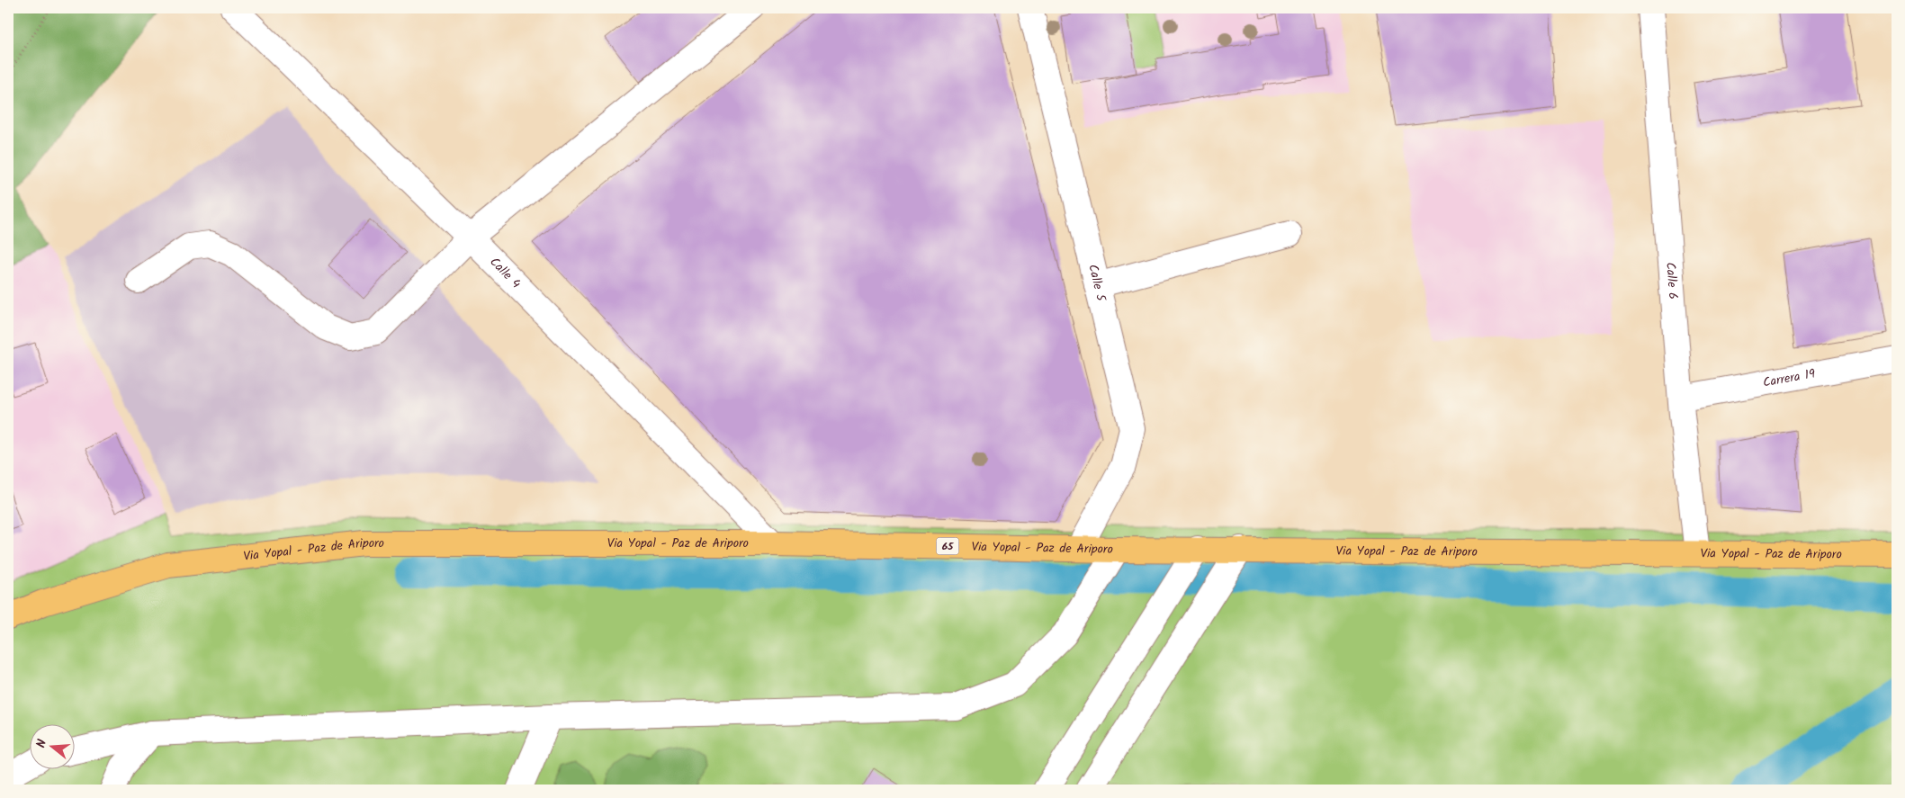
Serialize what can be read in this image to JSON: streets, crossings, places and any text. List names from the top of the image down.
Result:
{
  "streets": {
    "main road": ["Via Yopal - Paz de Ariporo", "65"],
    "street": [
      "Calle 4",
      "Calle 6",
      "Calle 5",
      "Carrera 19"
    ]
  },
  "crossings": [
    ["Calle 4", "Via Yopal - Paz de Ariporo"],
    ["Calle 6", "Carrera 19"],
    ["Calle 6", "Via Yopal - Paz de Ariporo"],
    ["Calle 5", "Via Yopal - Paz de Ariporo"]
  ],
  "north": "left"
}
